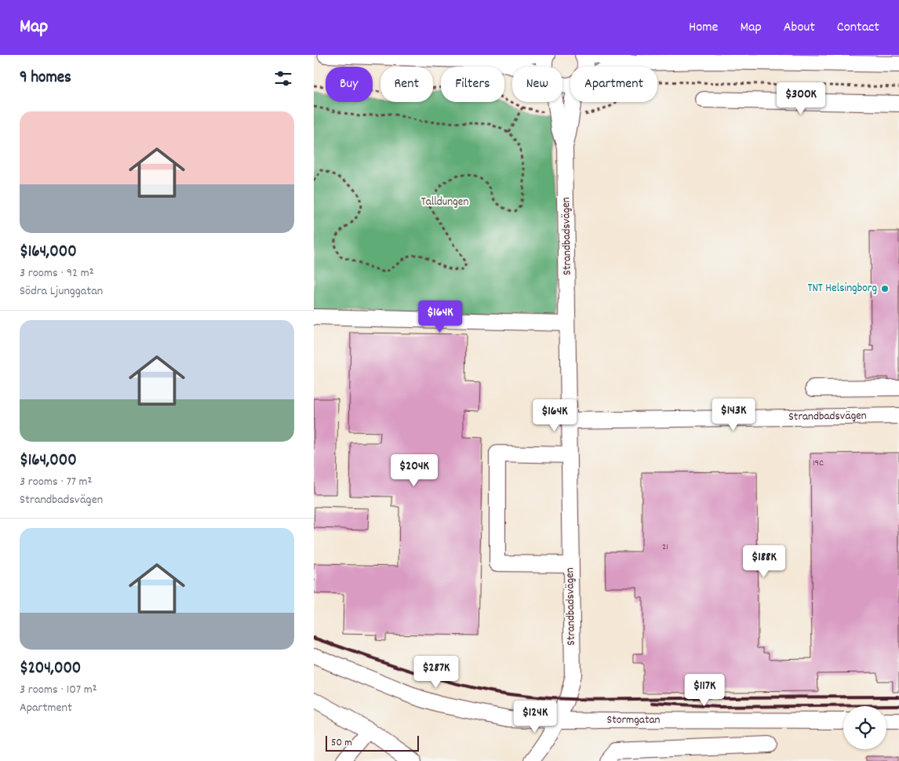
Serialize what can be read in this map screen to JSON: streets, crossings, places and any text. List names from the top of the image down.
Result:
{
  "streets": {
    "street": ["Strandbadsvägen", "Stormgatan"]
  },
  "crossings": [
    ["Strandbadsvägen", "Stormgatan"]
  ],
  "parks": ["Talldungen"],
  "places": ["TNT Helsingborg"],
  "house_numbers": ["19C", "21"],
  "scale_bar": "50 m",
  "page": {
    "header": "Map",
    "nav": [
      "Home",
      "Map",
      "About",
      "Contact"
    ],
    "heading": "9 homes",
    "chip": [
      "Buy",
      "Rent",
      "Filters",
      "New",
      "Apartment"
    ],
    "price": [
      "$300K",
      "$164K",
      "$143K",
      "$164K",
      "$204K",
      "$188K",
      "$287K",
      "$117K",
      "$124K"
    ],
    "list": [
      {
        "name": "$164,000",
        "note": "3 rooms · 92 m² · Södra Ljunggatan"
      },
      {
        "name": "$164,000",
        "note": "3 rooms · 77 m² · Strandbadsvägen"
      },
      {
        "name": "$204,000",
        "note": "3 rooms · 107 m² · Apartment"
      }
    ],
    "scale": "50 m"
  }
}
